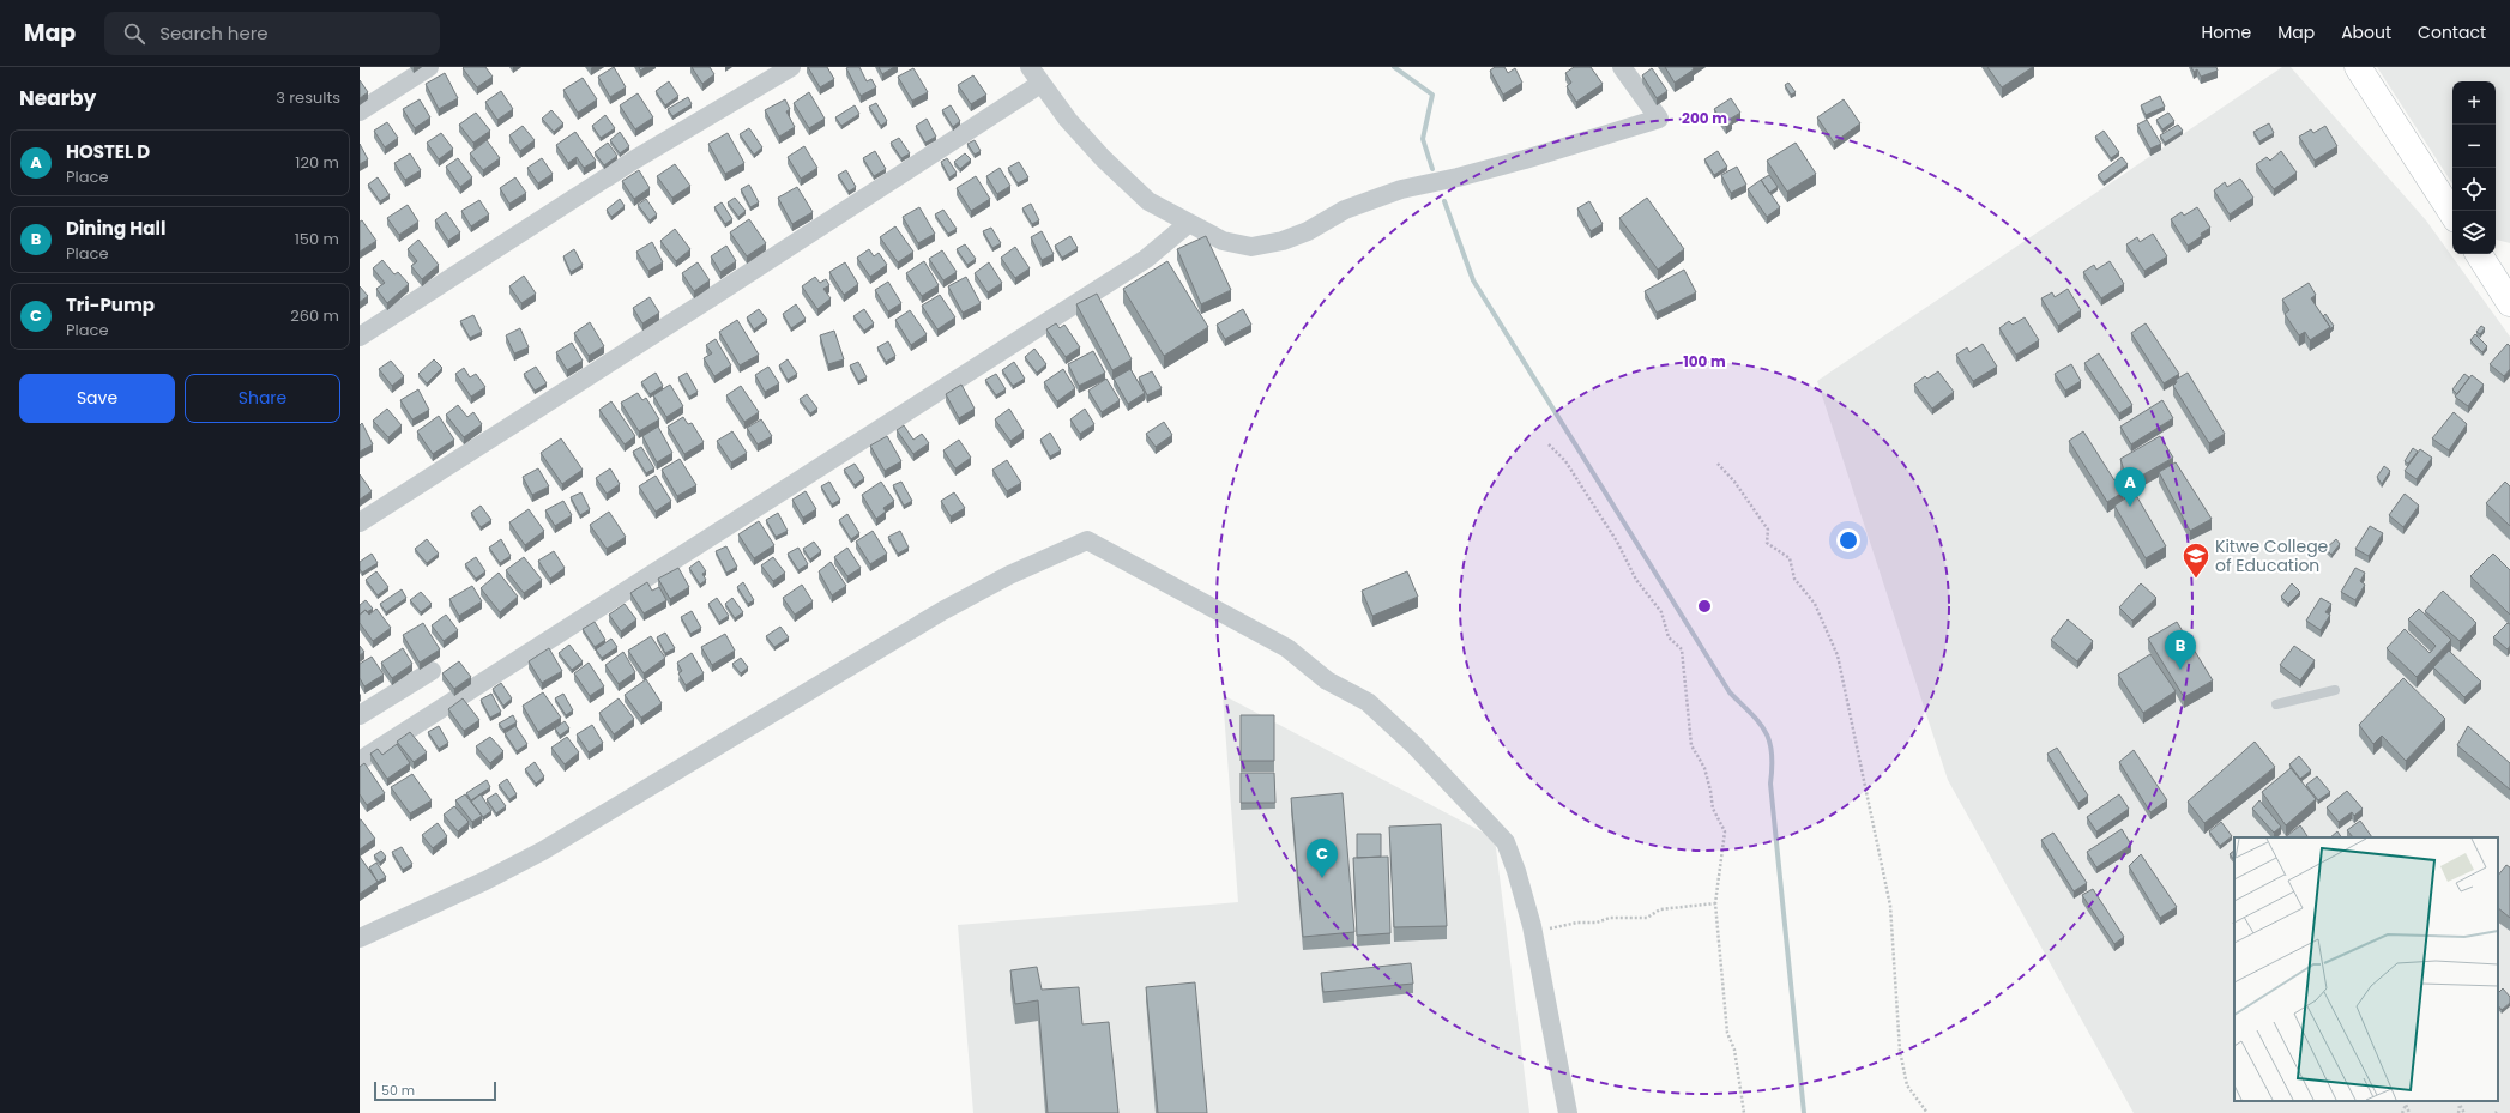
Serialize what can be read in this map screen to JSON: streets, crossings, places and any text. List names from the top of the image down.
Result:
{
  "places": {
    "school or university": ["Kitwe College of Education"]
  },
  "scale_bar": "50 m",
  "page": {
    "header": "Map",
    "search": "Search here",
    "nav": [
      "Home",
      "Map",
      "About",
      "Contact"
    ],
    "heading": ["Nearby", "3 results"],
    "map_buttons": ["+", "−"],
    "list": [
      {
        "mark": "A",
        "name": "HOSTEL D",
        "note": "Place",
        "value": "120 m"
      },
      {
        "mark": "B",
        "name": "Dining Hall",
        "note": "Place",
        "value": "150 m"
      },
      {
        "mark": "C",
        "name": "Tri-Pump",
        "note": "Place",
        "value": "260 m"
      }
    ],
    "buttons": ["Save", "Share"],
    "pins": ["A", "B", "C"],
    "scale": "50 m"
  },
  "rings": ["200 m", "100 m"]
}
